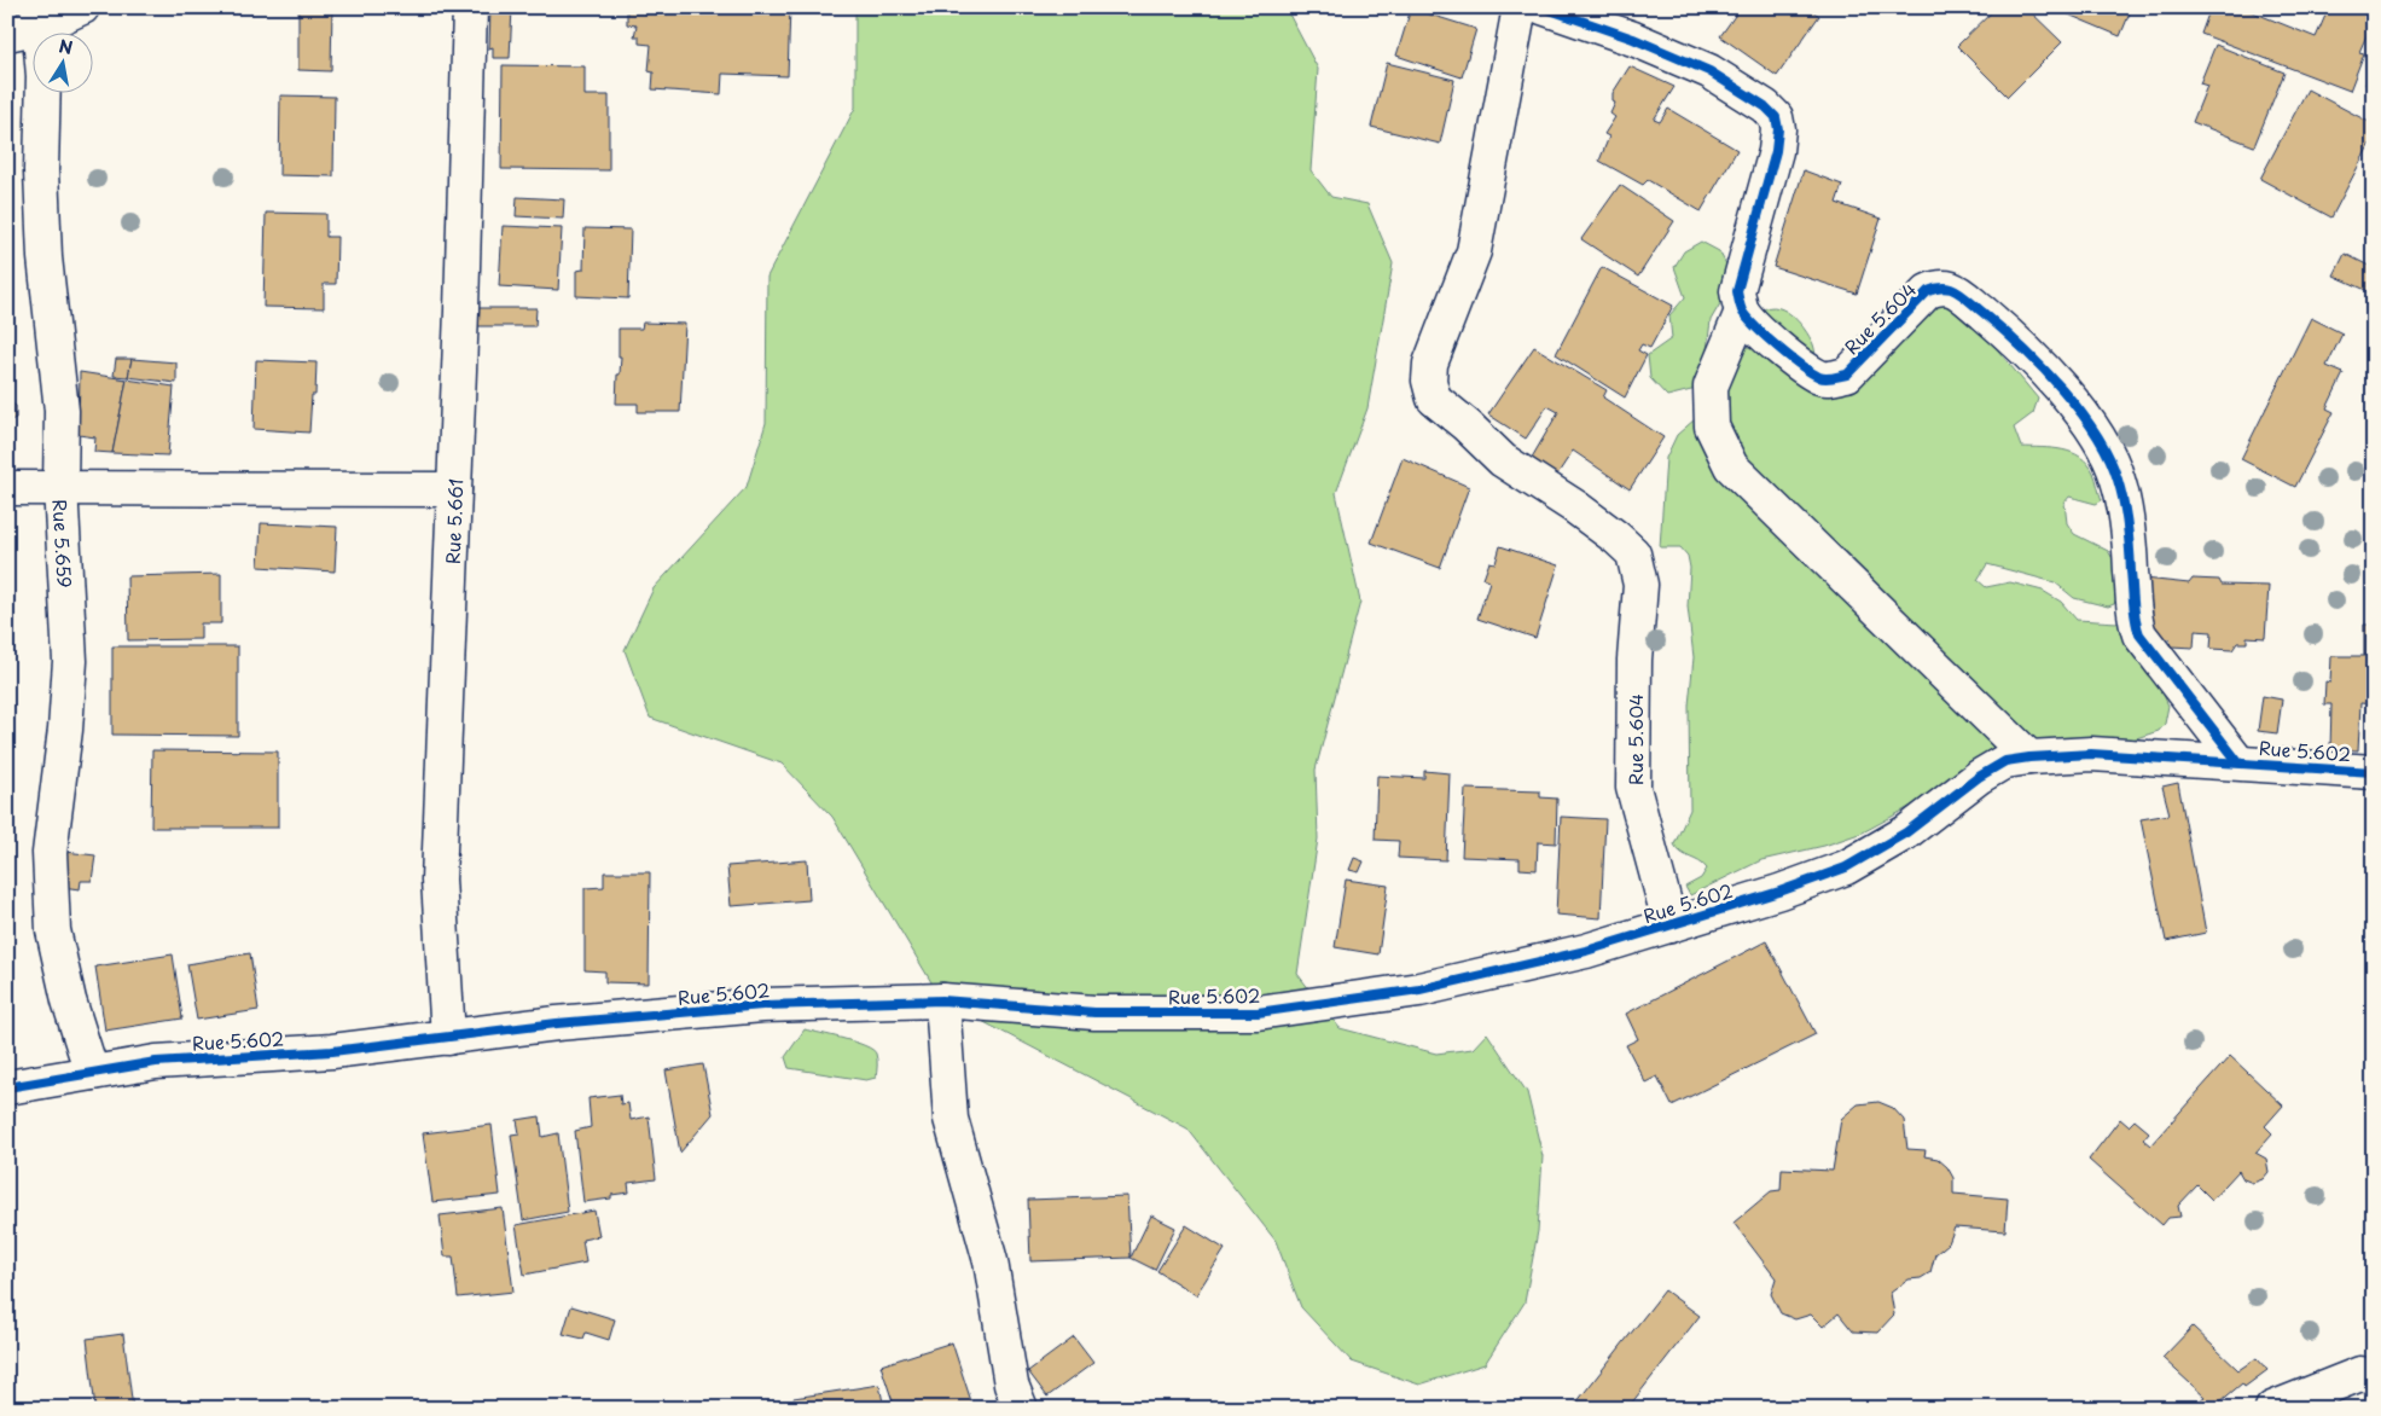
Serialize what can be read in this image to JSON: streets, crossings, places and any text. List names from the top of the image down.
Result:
{
  "streets": {
    "street": [
      "Rue 5.604",
      "Rue 5.661",
      "Rue 5.659",
      "Rue 5.602"
    ]
  },
  "crossings": [
    ["Rue 5.604", "Rue 5.602"],
    ["Rue 5.661", "Rue 5.602"],
    ["Rue 5.659", "Rue 5.602"]
  ],
  "north": "top"
}
